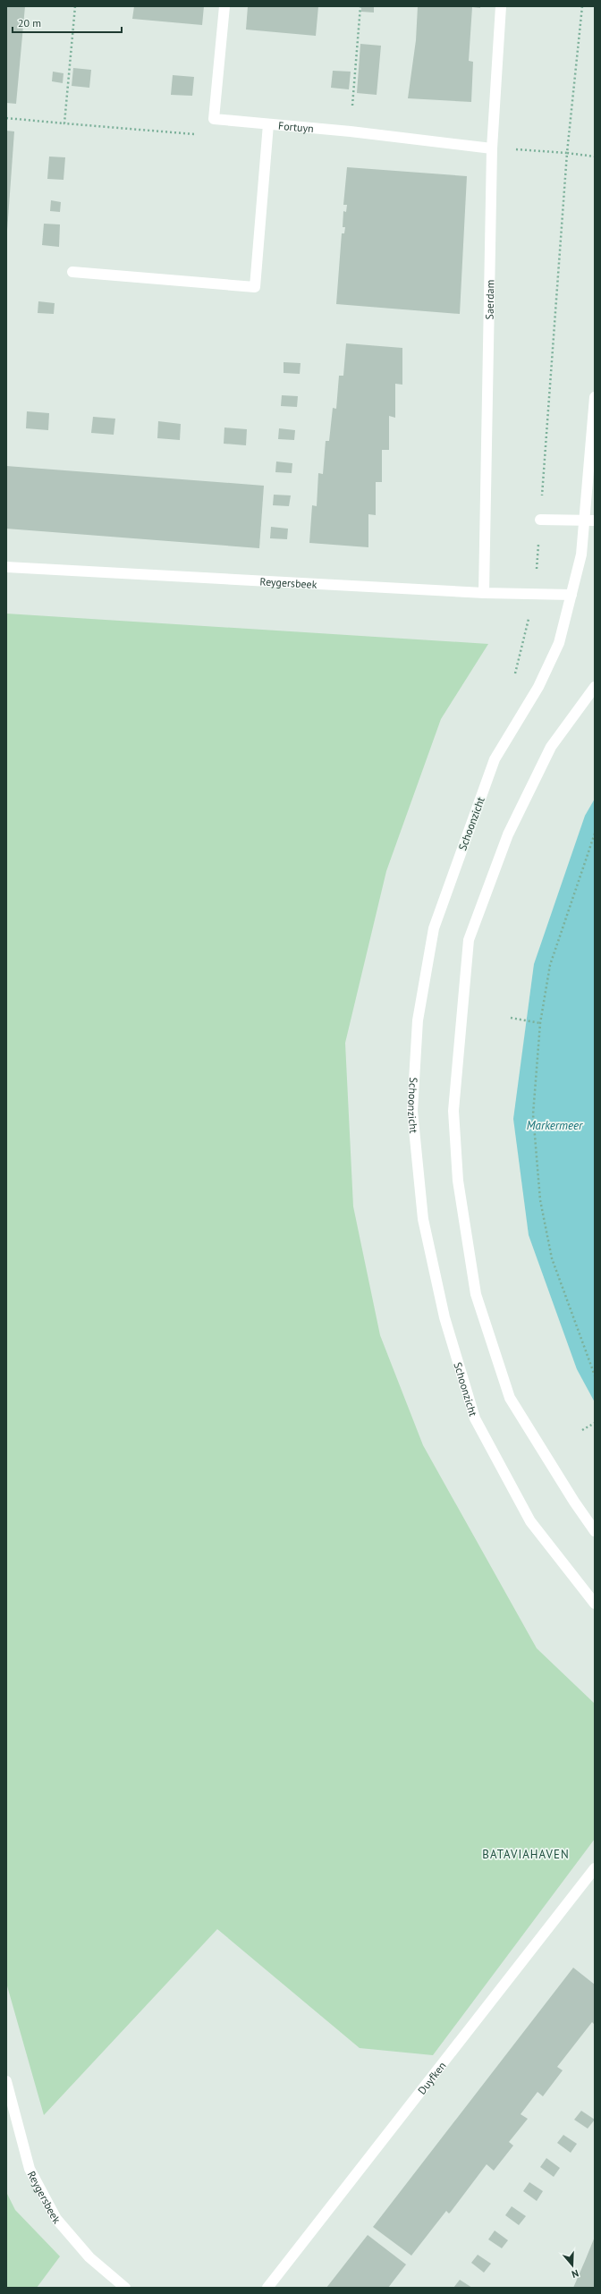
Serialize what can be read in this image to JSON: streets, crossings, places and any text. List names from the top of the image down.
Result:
{
  "streets": {
    "street": [
      "Fortuyn",
      "Saerdam",
      "Reygersbeek",
      "Schoonzicht",
      "Duyfken"
    ]
  },
  "crossings": [
    ["Fortuyn", "Saerdam"],
    ["Saerdam", "Reygersbeek"],
    ["Reygersbeek", "Schoonzicht"]
  ],
  "districts": ["BATAVIAHAVEN"],
  "water": ["Markermeer"],
  "scale_bar": "20 m",
  "north": "bottom"
}
